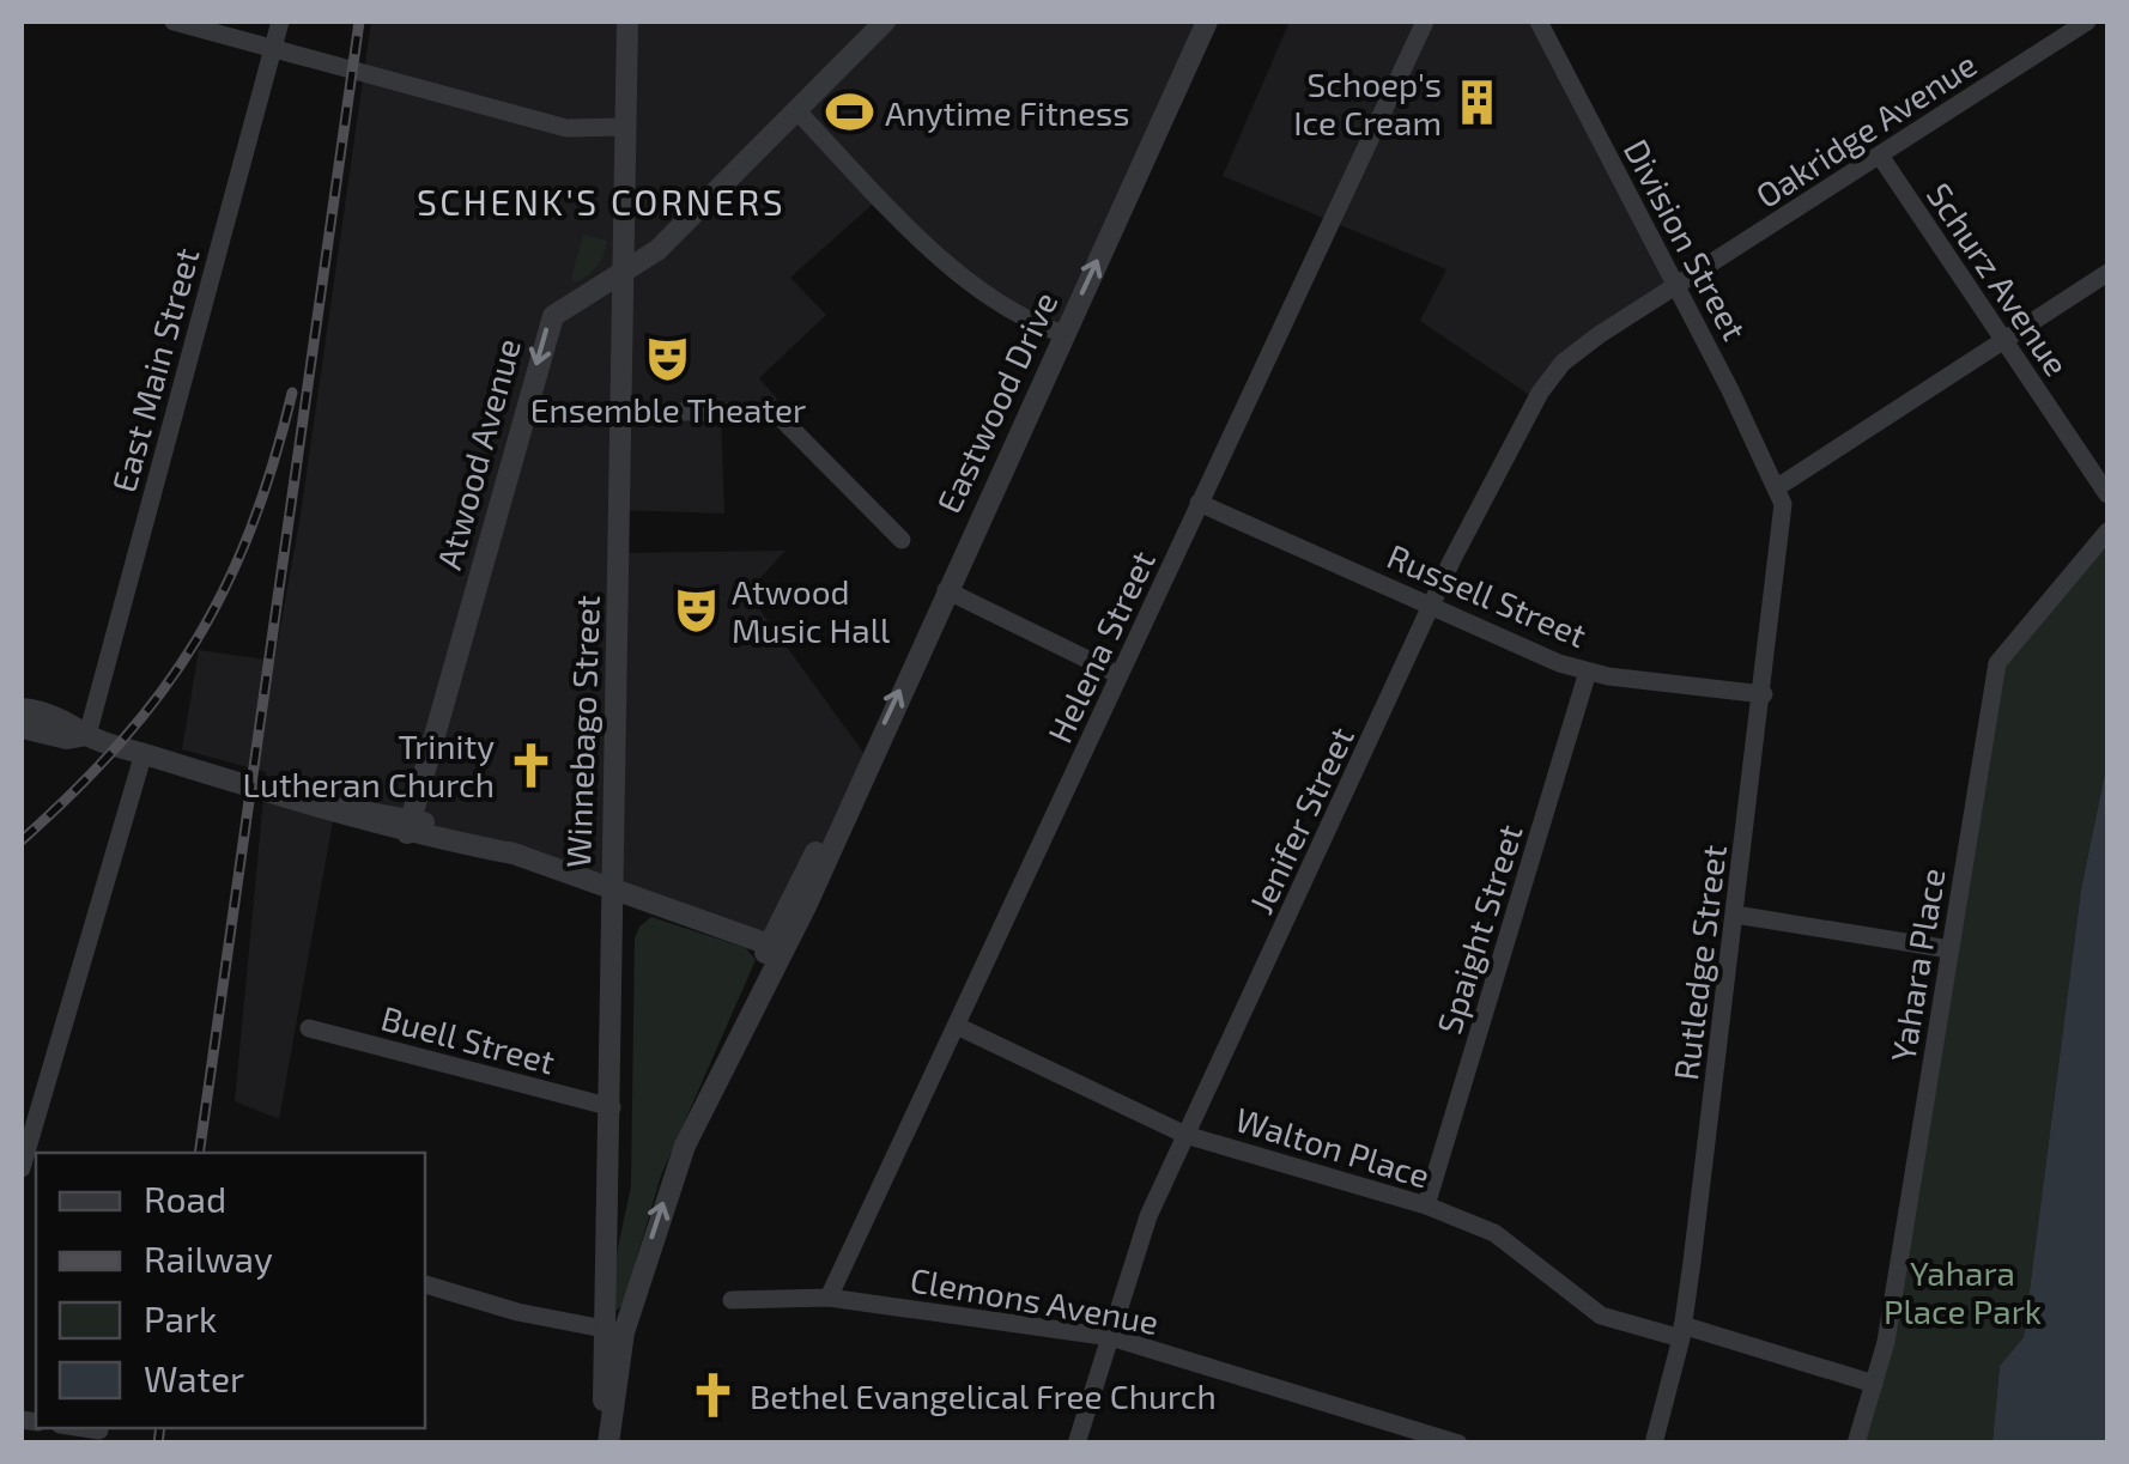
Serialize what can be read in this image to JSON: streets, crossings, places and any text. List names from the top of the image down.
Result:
{
  "streets": {
    "street": [
      "Oakridge Avenue",
      "Division Street",
      "Schurz Avenue",
      "East Main Street",
      "Eastwood Drive",
      "Atwood Avenue",
      "Russell Street",
      "Helena Street",
      "Winnebago Street",
      "Jenifer Street",
      "Spaight Street",
      "Rutledge Street",
      "Yahara Place",
      "Buell Street",
      "Walton Place",
      "Clemons Avenue"
    ]
  },
  "crossings": [
    ["Oakridge Avenue", "Division Street"],
    ["Oakridge Avenue", "Schurz Avenue"],
    ["Oakridge Avenue", "Jenifer Street"],
    ["Division Street", "Jenifer Street"],
    ["Division Street", "Rutledge Street"],
    ["Eastwood Drive", "Winnebago Street"],
    ["Atwood Avenue", "Winnebago Street"],
    ["Russell Street", "Helena Street"],
    ["Russell Street", "Jenifer Street"],
    ["Russell Street", "Spaight Street"],
    ["Russell Street", "Rutledge Street"],
    ["Helena Street", "Walton Place"],
    ["Helena Street", "Clemons Avenue"],
    ["Winnebago Street", "Buell Street"],
    ["Jenifer Street", "Walton Place"],
    ["Jenifer Street", "Clemons Avenue"],
    ["Spaight Street", "Walton Place"],
    ["Rutledge Street", "Walton Place"],
    ["Yahara Place", "Walton Place"]
  ],
  "one_way": ["Eastwood Drive", "Atwood Avenue"],
  "districts": ["SCHENK'S CORNERS"],
  "parks": ["Yahara Place Park"],
  "places": {
    "building": ["Schoep's Ice Cream"],
    "sports": ["Anytime Fitness"],
    "theatre": ["Ensemble Theater", "Atwood Music Hall"],
    "church": ["Trinity Lutheran Church", "Bethel Evangelical Free Church"]
  },
  "legend": [
    "Road",
    "Railway",
    "Park",
    "Water"
  ]
}
